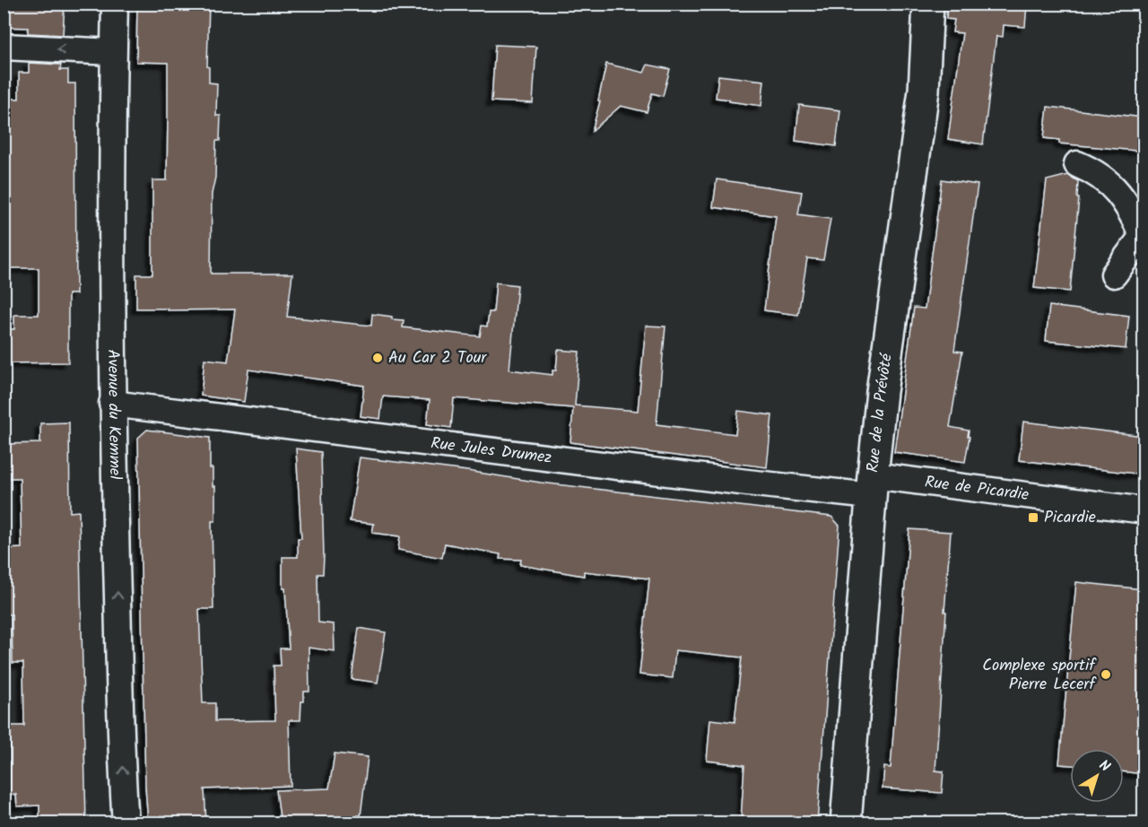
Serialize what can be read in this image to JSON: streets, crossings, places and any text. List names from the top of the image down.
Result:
{
  "streets": {
    "street": [
      "Rue de la Prévôté",
      "Avenue du Kemmel",
      "Rue Jules Drumez",
      "Rue de Picardie"
    ]
  },
  "crossings": [
    ["Rue de la Prévôté", "Rue Jules Drumez"],
    ["Rue de la Prévôté", "Rue de Picardie"],
    ["Avenue du Kemmel", "Rue Jules Drumez"],
    ["Rue Jules Drumez", "Rue de Picardie"]
  ],
  "one_way": ["Avenue du Kemmel"],
  "places": {
    "other": ["Au Car 2 Tour", "Complexe sportif Pierre Lecerf"],
    "transit": ["Picardie"]
  },
  "north": "top right"
}
